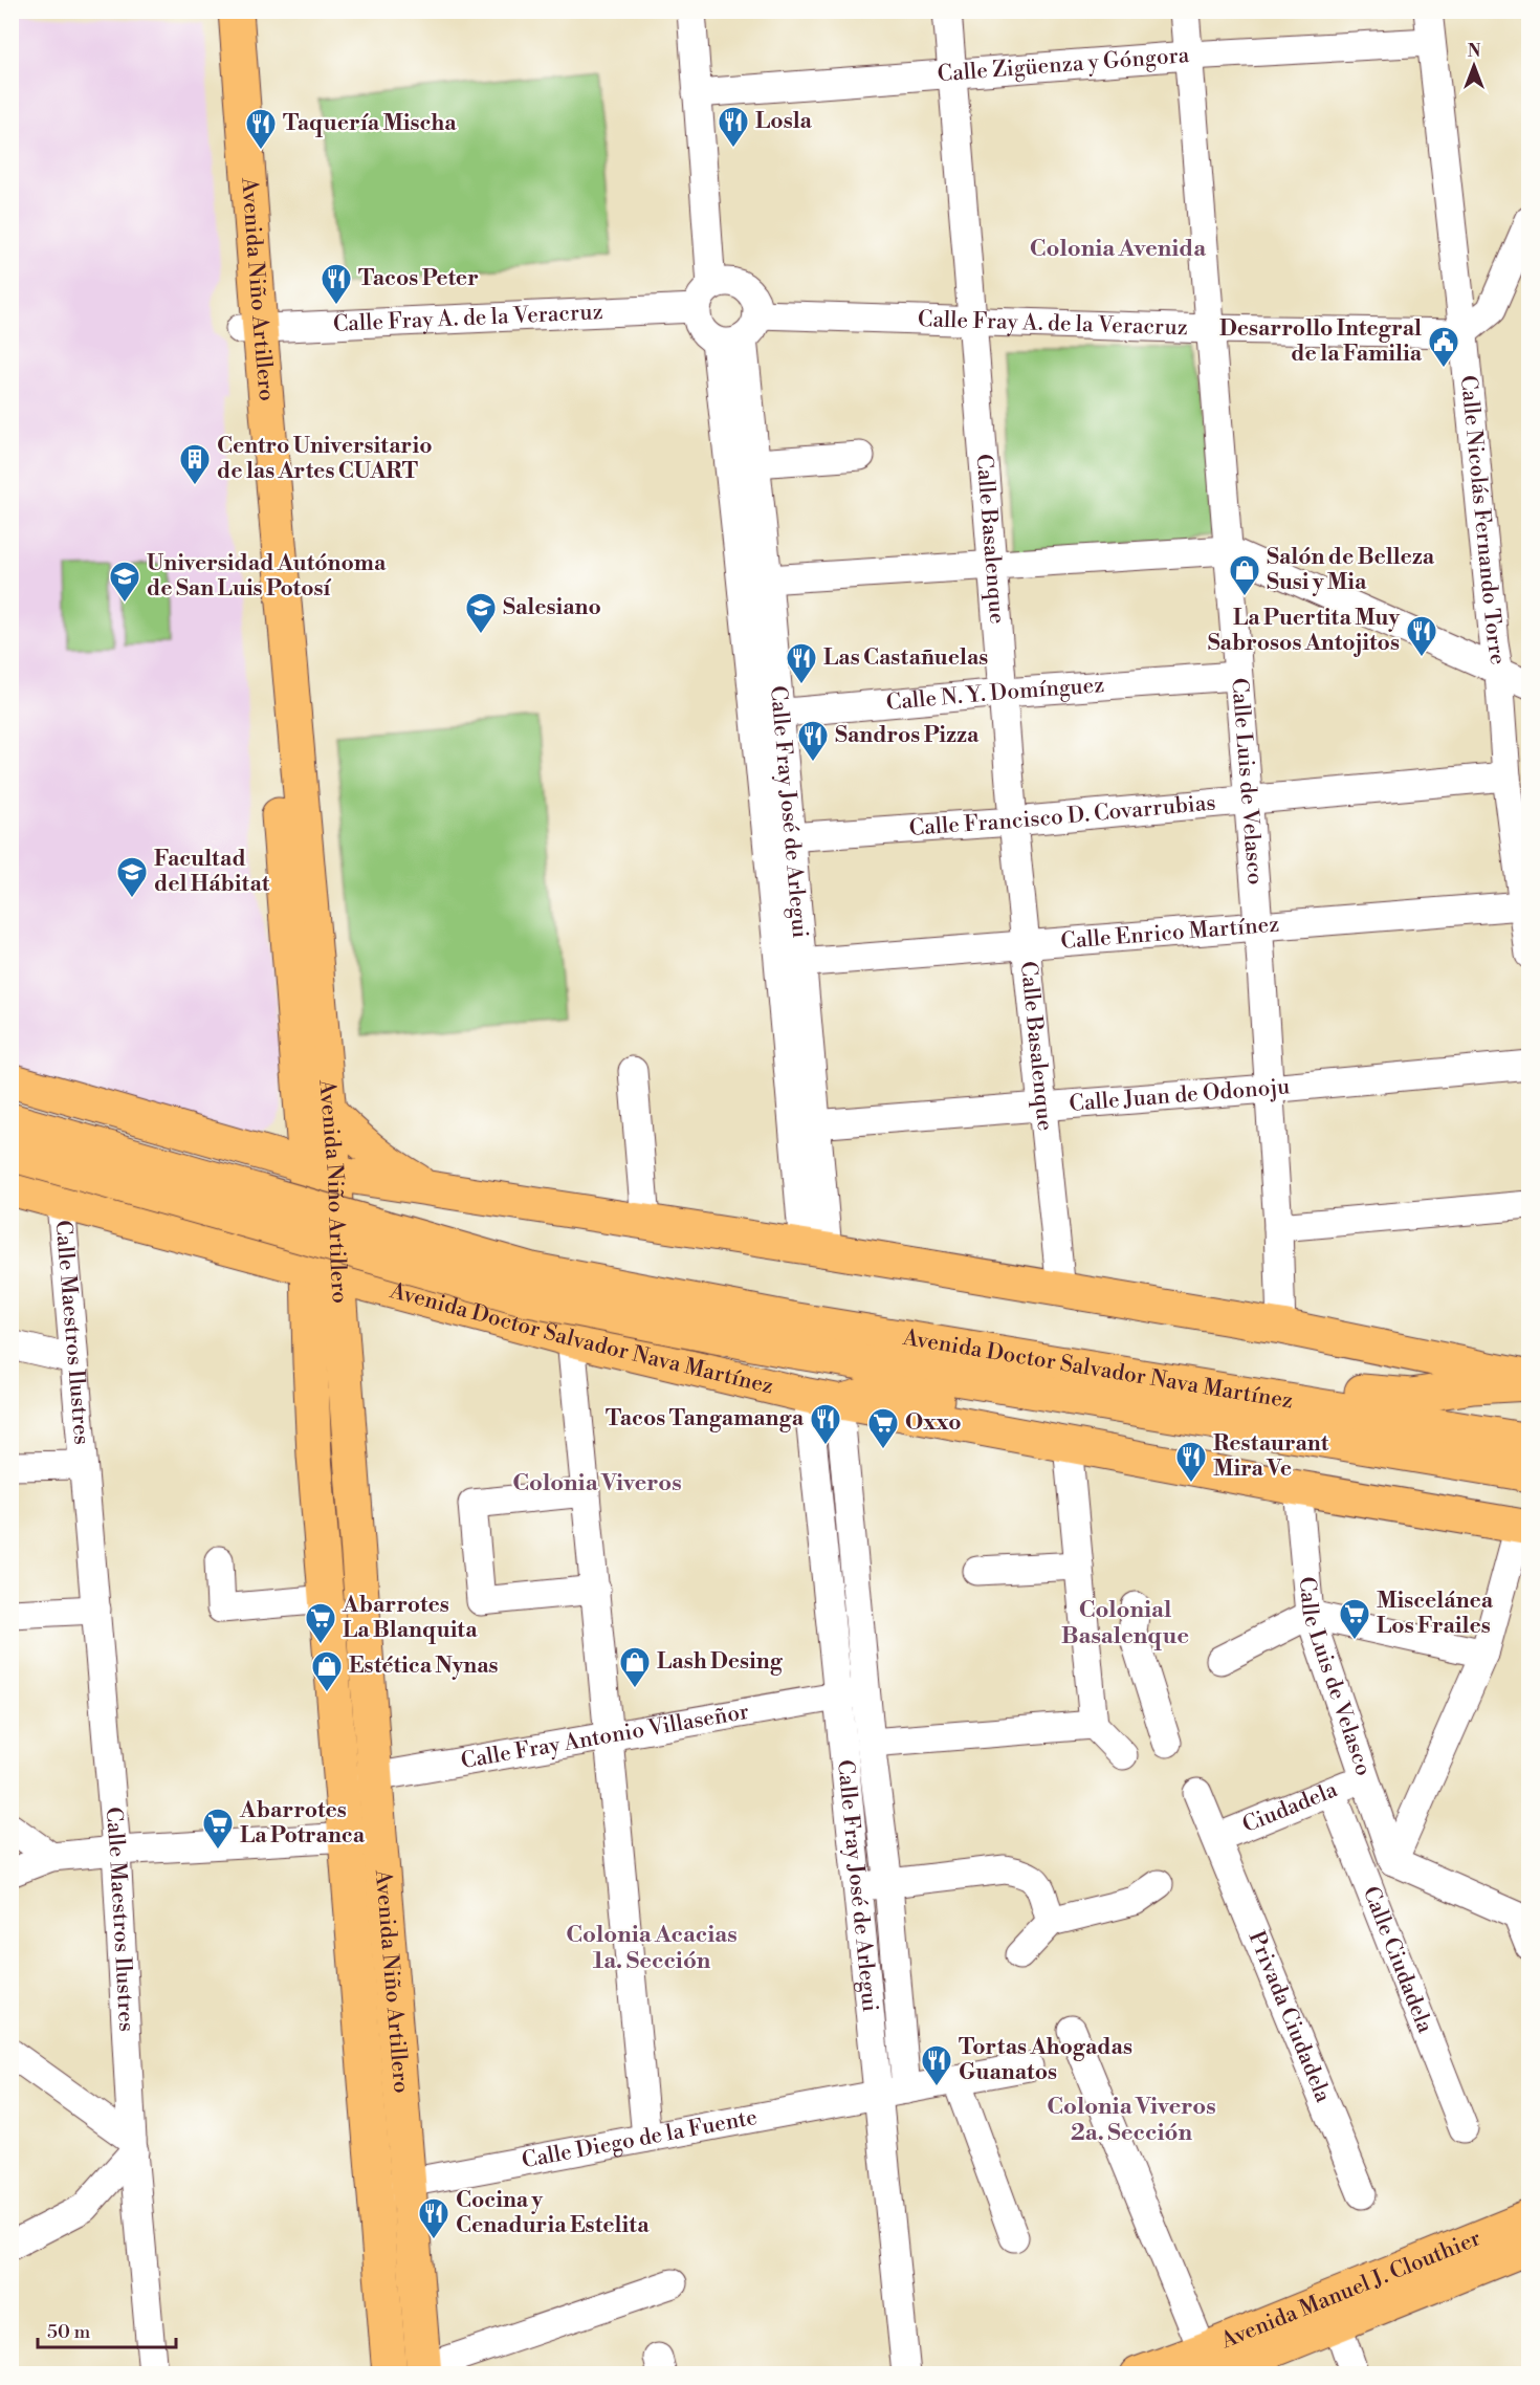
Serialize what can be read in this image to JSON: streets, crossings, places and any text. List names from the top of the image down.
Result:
{
  "streets": {
    "main road": ["Avenida Niño Artillero", "Avenida Doctor Salvador Nava Martínez", "Avenida Manuel J. Clouthier"],
    "street": [
      "Calle Zigüenza y Góngora",
      "Calle Fray A. de la Veracruz",
      "Calle Nicolás Fernando Torre",
      "Calle Basalenque",
      "Calle N. Y. Domínguez",
      "Calle Luis de Velasco",
      "Calle Fray José de Arlegui",
      "Calle Francisco D. Covarrubias",
      "Calle Enrico Martínez",
      "Calle Juan de Odonoju",
      "Calle Maestros Ilustres",
      "Calle Fray Antonio Villaseñor",
      "Ciudadela",
      "Calle Ciudadela",
      "Privada Ciudadela",
      "Calle Diego de la Fuente"
    ]
  },
  "crossings": [
    ["Calle Zigüenza y Góngora", "Calle Nicolás Fernando Torre"],
    ["Calle Zigüenza y Góngora", "Calle Basalenque"],
    ["Calle Zigüenza y Góngora", "Calle Luis de Velasco"],
    ["Avenida Niño Artillero", "Calle Fray A. de la Veracruz"],
    ["Avenida Niño Artillero", "Avenida Doctor Salvador Nava Martínez"],
    ["Avenida Niño Artillero", "Calle Fray Antonio Villaseñor"],
    ["Avenida Niño Artillero", "Calle Diego de la Fuente"],
    ["Calle Fray A. de la Veracruz", "Calle Nicolás Fernando Torre"],
    ["Calle Fray A. de la Veracruz", "Calle Basalenque"],
    ["Calle Fray A. de la Veracruz", "Calle Luis de Velasco"],
    ["Calle Fray A. de la Veracruz", "Calle Fray José de Arlegui"],
    ["Calle Nicolás Fernando Torre", "Calle Francisco D. Covarrubias"],
    ["Calle Nicolás Fernando Torre", "Calle Enrico Martínez"],
    ["Calle Basalenque", "Calle N. Y. Domínguez"],
    ["Calle Basalenque", "Calle Francisco D. Covarrubias"],
    ["Calle Basalenque", "Calle Enrico Martínez"],
    ["Calle Basalenque", "Calle Juan de Odonoju"],
    ["Calle N. Y. Domínguez", "Calle Luis de Velasco"],
    ["Calle N. Y. Domínguez", "Calle Fray José de Arlegui"],
    ["Calle Luis de Velasco", "Calle Francisco D. Covarrubias"],
    ["Calle Luis de Velasco", "Calle Enrico Martínez"],
    ["Calle Luis de Velasco", "Calle Juan de Odonoju"],
    ["Calle Luis de Velasco", "Avenida Doctor Salvador Nava Martínez"],
    ["Calle Luis de Velasco", "Ciudadela"],
    ["Calle Fray José de Arlegui", "Calle Francisco D. Covarrubias"],
    ["Calle Fray José de Arlegui", "Calle Enrico Martínez"],
    ["Calle Fray José de Arlegui", "Calle Juan de Odonoju"],
    ["Calle Fray José de Arlegui", "Avenida Doctor Salvador Nava Martínez"],
    ["Calle Fray José de Arlegui", "Calle Fray Antonio Villaseñor"],
    ["Calle Fray José de Arlegui", "Calle Diego de la Fuente"],
    ["Calle Maestros Ilustres", "Avenida Doctor Salvador Nava Martínez"],
    ["Ciudadela", "Calle Ciudadela"],
    ["Ciudadela", "Privada Ciudadela"]
  ],
  "districts": [
    "Colonia Avenida",
    "Colonia Viveros",
    "Colonial Basalenque",
    "Colonia Acacias 1a. Sección",
    "Colonia Viveros 2a. Sección"
  ],
  "places": {
    "restaurant": [
      "Losla",
      "Taquería Mischa",
      "Tacos Peter",
      "La Puertita Muy Sabrosos Antojitos",
      "Las Castañuelas",
      "Sandros Pizza",
      "Tacos Tangamanga",
      "Restaurant Mira Ve",
      "Tortas Ahogadas Guanatos",
      "Cocina y Cenaduria Estelita"
    ],
    "public building": ["Desarrollo Integral de la Familia"],
    "building": ["Centro Universitario de las Artes CUART"],
    "shop": ["Salón de Belleza Susi y Mia", "Lash Desing", "Estética Nynas"],
    "school or university": ["Universidad Autónoma de San Luis Potosí", "Salesiano", "Facultad del Hábitat"],
    "supermarket": [
      "Oxxo",
      "Miscelánea Los Frailes",
      "Abarrotes La Blanquita",
      "Abarrotes La Potranca"
    ]
  },
  "scale_bar": "50 m",
  "north": "top"
}
